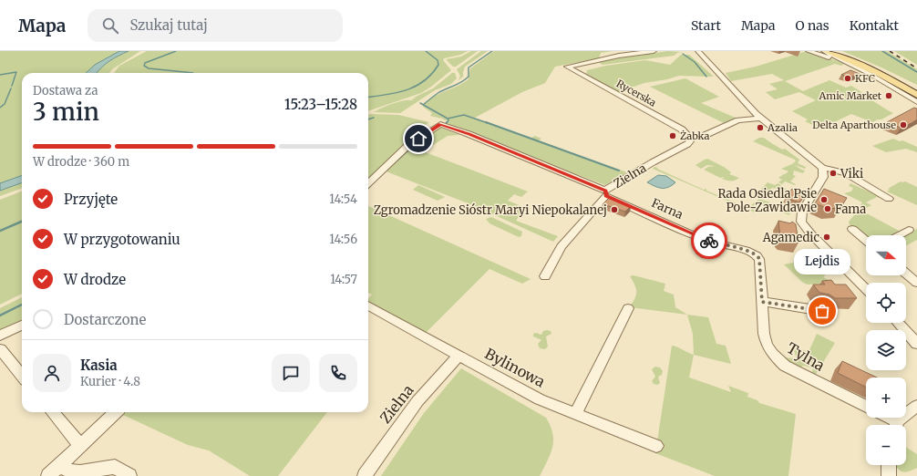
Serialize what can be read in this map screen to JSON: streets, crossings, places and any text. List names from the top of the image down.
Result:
{
  "streets": {
    "street": [
      "Rycerska",
      "Zielna",
      "Farna",
      "Tylna",
      "Bylinowa"
    ]
  },
  "crossings": [
    ["Rycerska", "Zielna"],
    ["Zielna", "Farna"],
    ["Zielna", "Bylinowa"],
    ["Farna", "Tylna"]
  ],
  "places": [
    "KFC",
    "Amic Market",
    "Delta Aparthouse",
    "Azalia",
    "Żabka",
    "Viki",
    "Rada Osiedla Psie Pole-Zawidawie",
    "Fama",
    "Zgromadzenie Sióstr Maryi Niepokalanej",
    "Agamedic",
    "Lejdis"
  ],
  "north": "right",
  "page": {
    "header": "Mapa",
    "search": "Szukaj tutaj",
    "nav": [
      "Start",
      "Mapa",
      "O nas",
      "Kontakt"
    ],
    "heading": ["3 min", "Dostawa za", "15:23–15:28"],
    "panel": ["Kasia", "Kurier · 4.8"],
    "bar": "W drodze · 360 m",
    "list": [
      ["Przyjęte", "14:54"],
      ["W przygotowaniu", "14:56"],
      ["W drodze", "14:57"],
      "Dostarczone"
    ],
    "map_buttons": ["+", "−"],
    "bubble": "Lejdis"
  }
}
